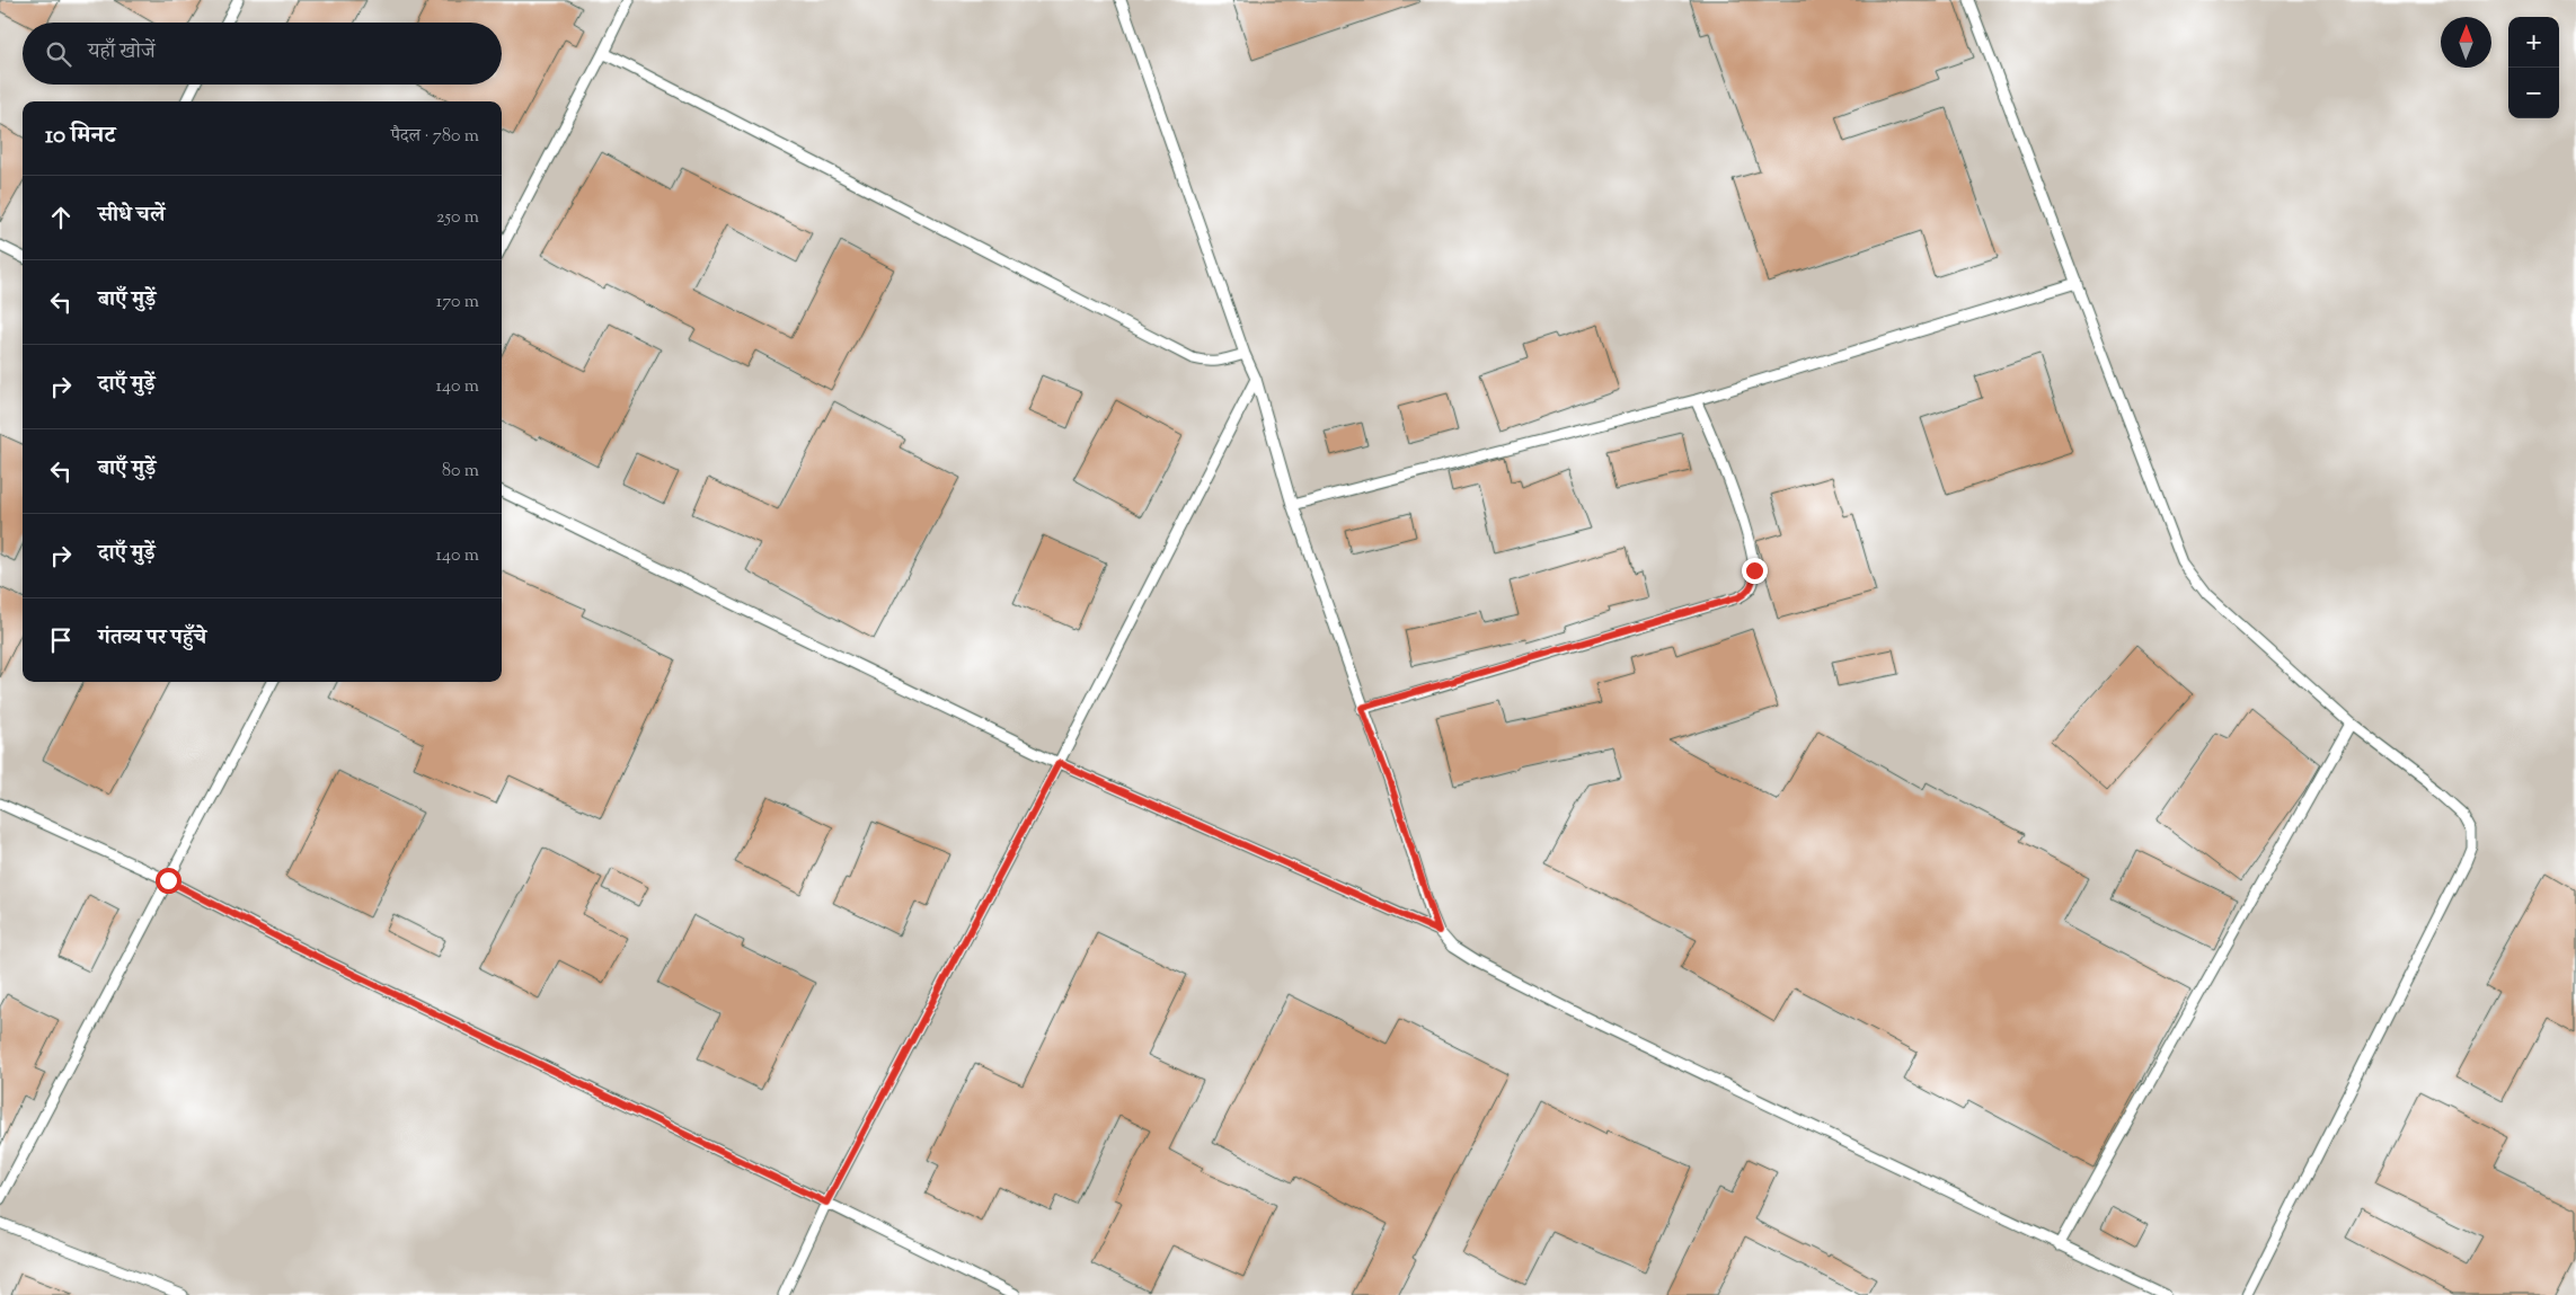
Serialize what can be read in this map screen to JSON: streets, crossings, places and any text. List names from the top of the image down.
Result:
{
  "north": "top",
  "page": {
    "map_buttons": ["+", "−"],
    "search": "यहाँ खोजें",
    "heading": ["10 मिनट", "पैदल · 780 m"],
    "list": [
      ["सीधे चलें", "250 m"],
      ["बाएँ मुड़ें", "170 m"],
      ["दाएँ मुड़ें", "140 m"],
      ["बाएँ मुड़ें", "80 m"],
      ["दाएँ मुड़ें", "140 m"],
      "गंतव्य पर पहुँचे"
    ]
  }
}
